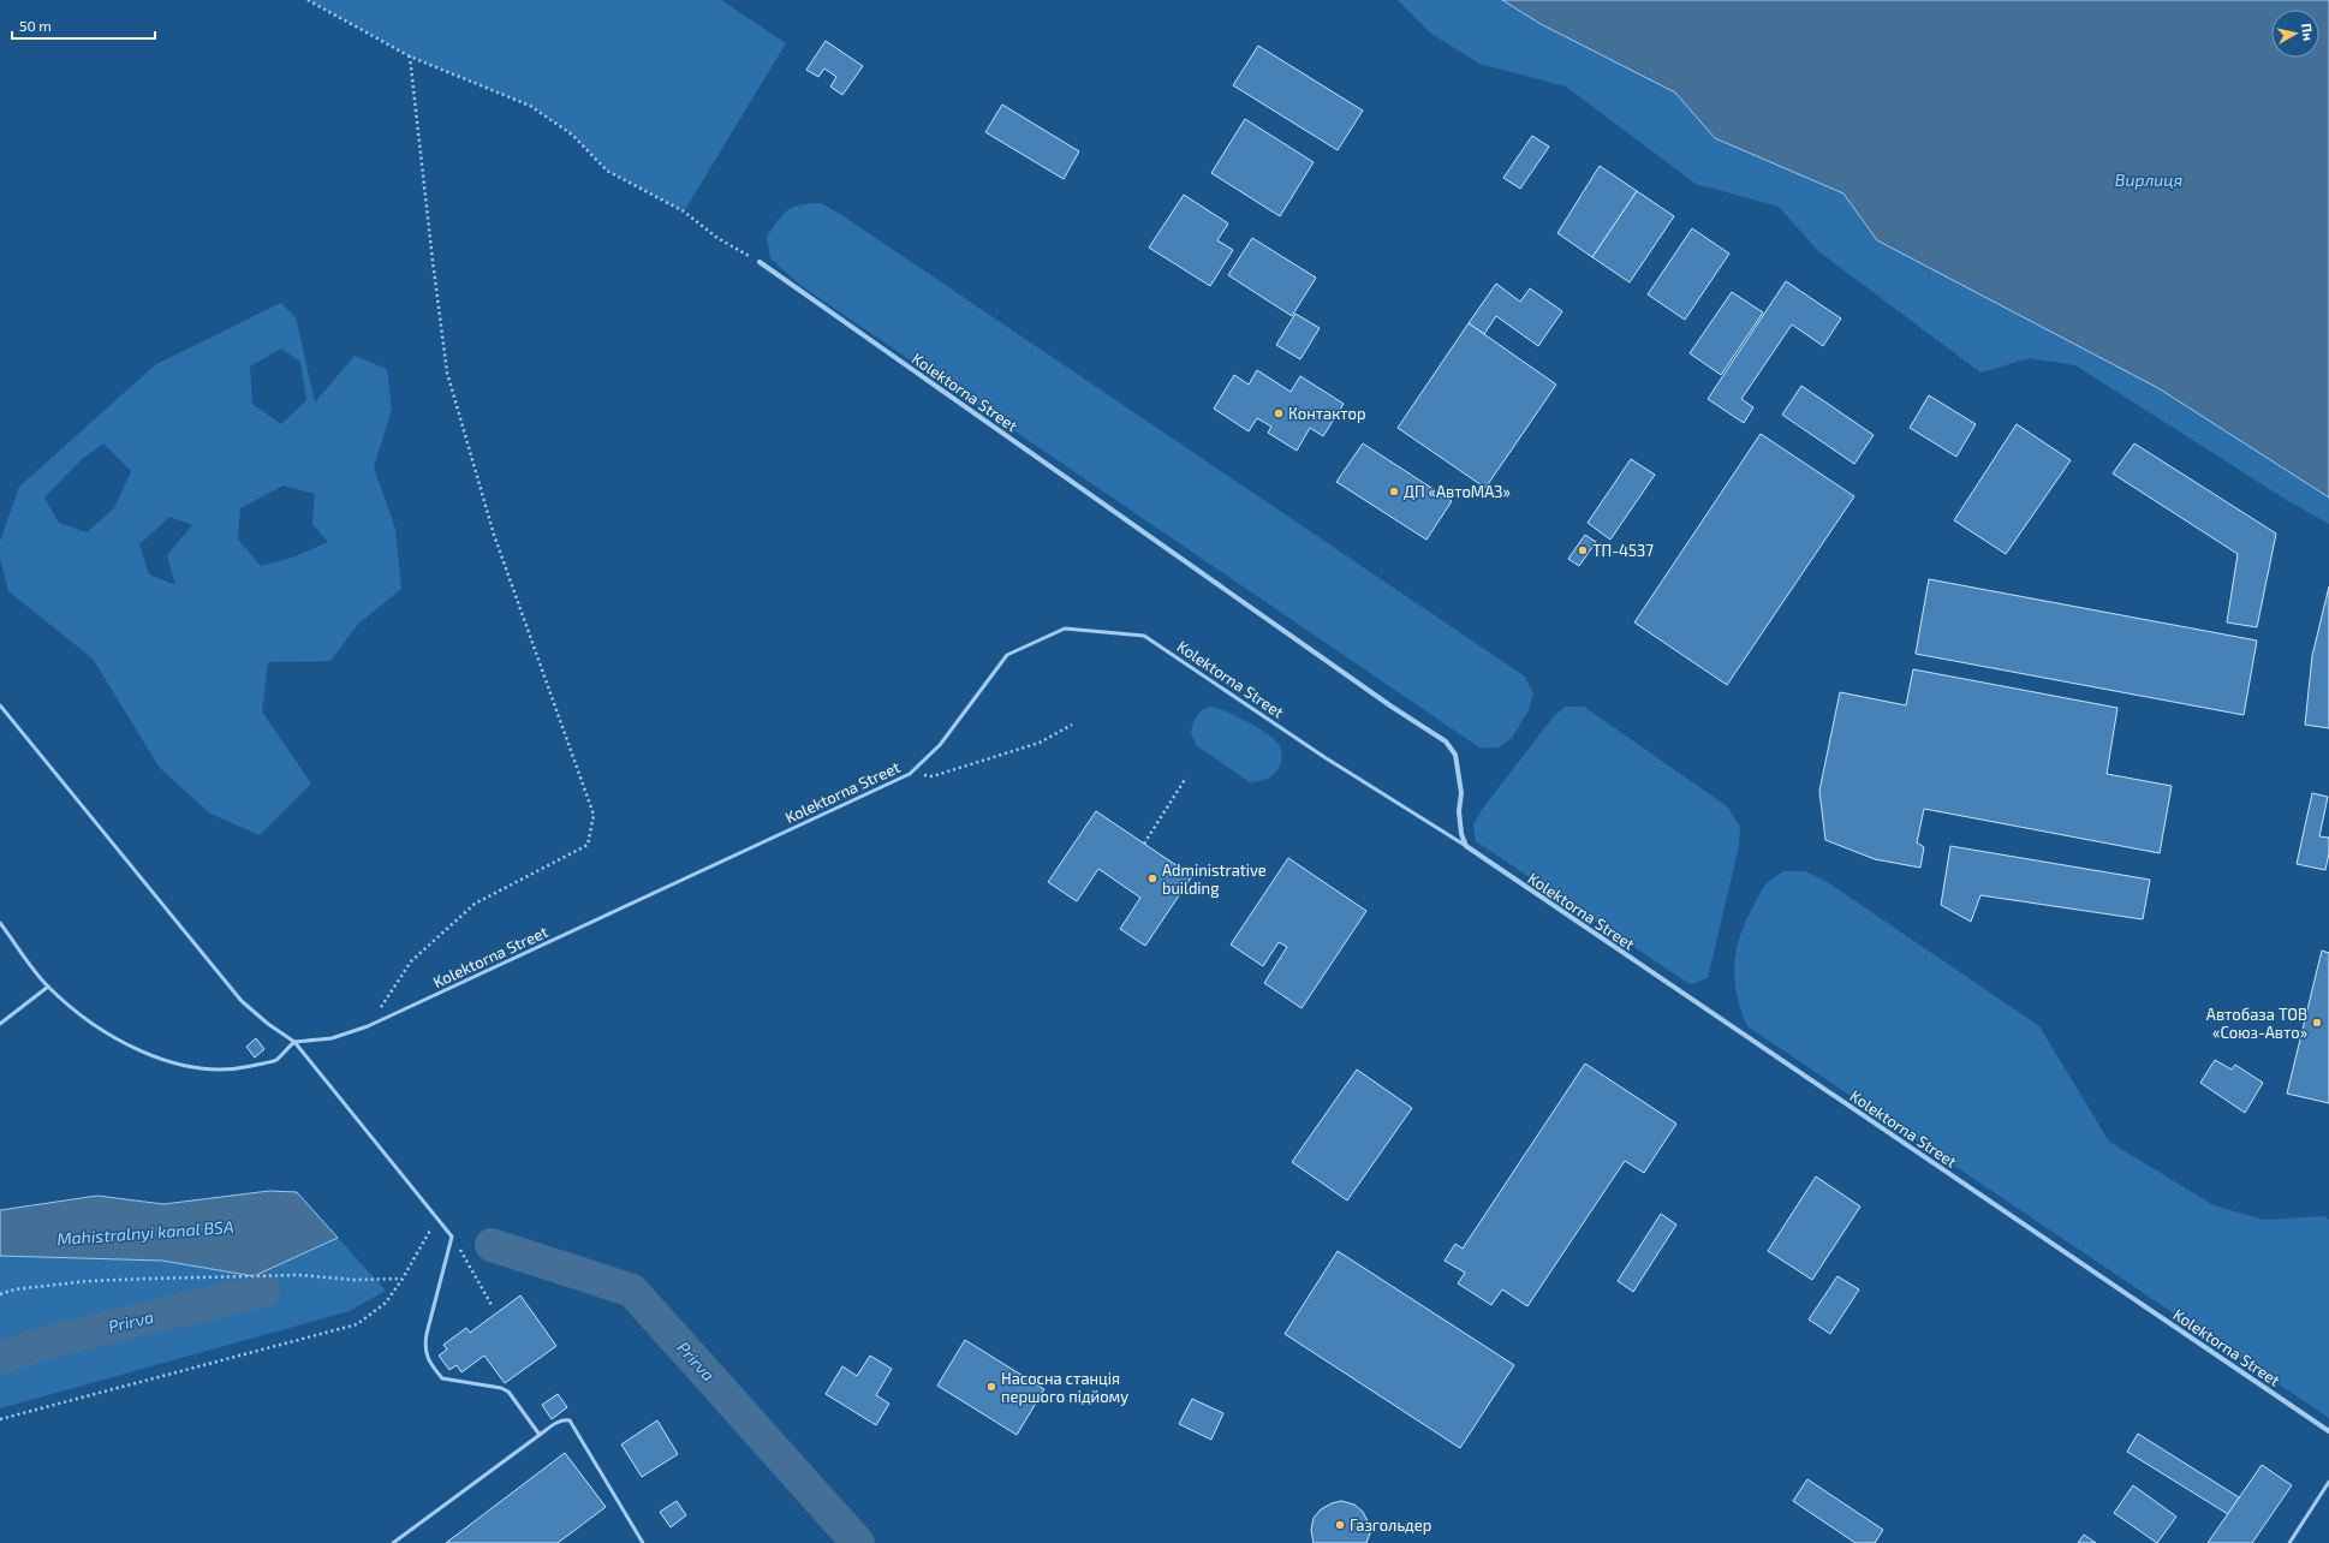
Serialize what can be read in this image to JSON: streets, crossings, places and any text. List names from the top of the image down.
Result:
{
  "streets": {
    "street": ["Kolektorna Street"]
  },
  "water": ["Вирлиця", "Mahistralnyi kanal BSA", "Prirva"],
  "places": [
    "Контактор",
    "ДП «АвтоМАЗ»",
    "ТП-4537",
    "Administrative building",
    "Автобаза ТОВ «Союз-Авто»",
    "Насосна станція першого підйому",
    "Газгольдер"
  ],
  "scale_bar": "50 m",
  "north": "right"
}
